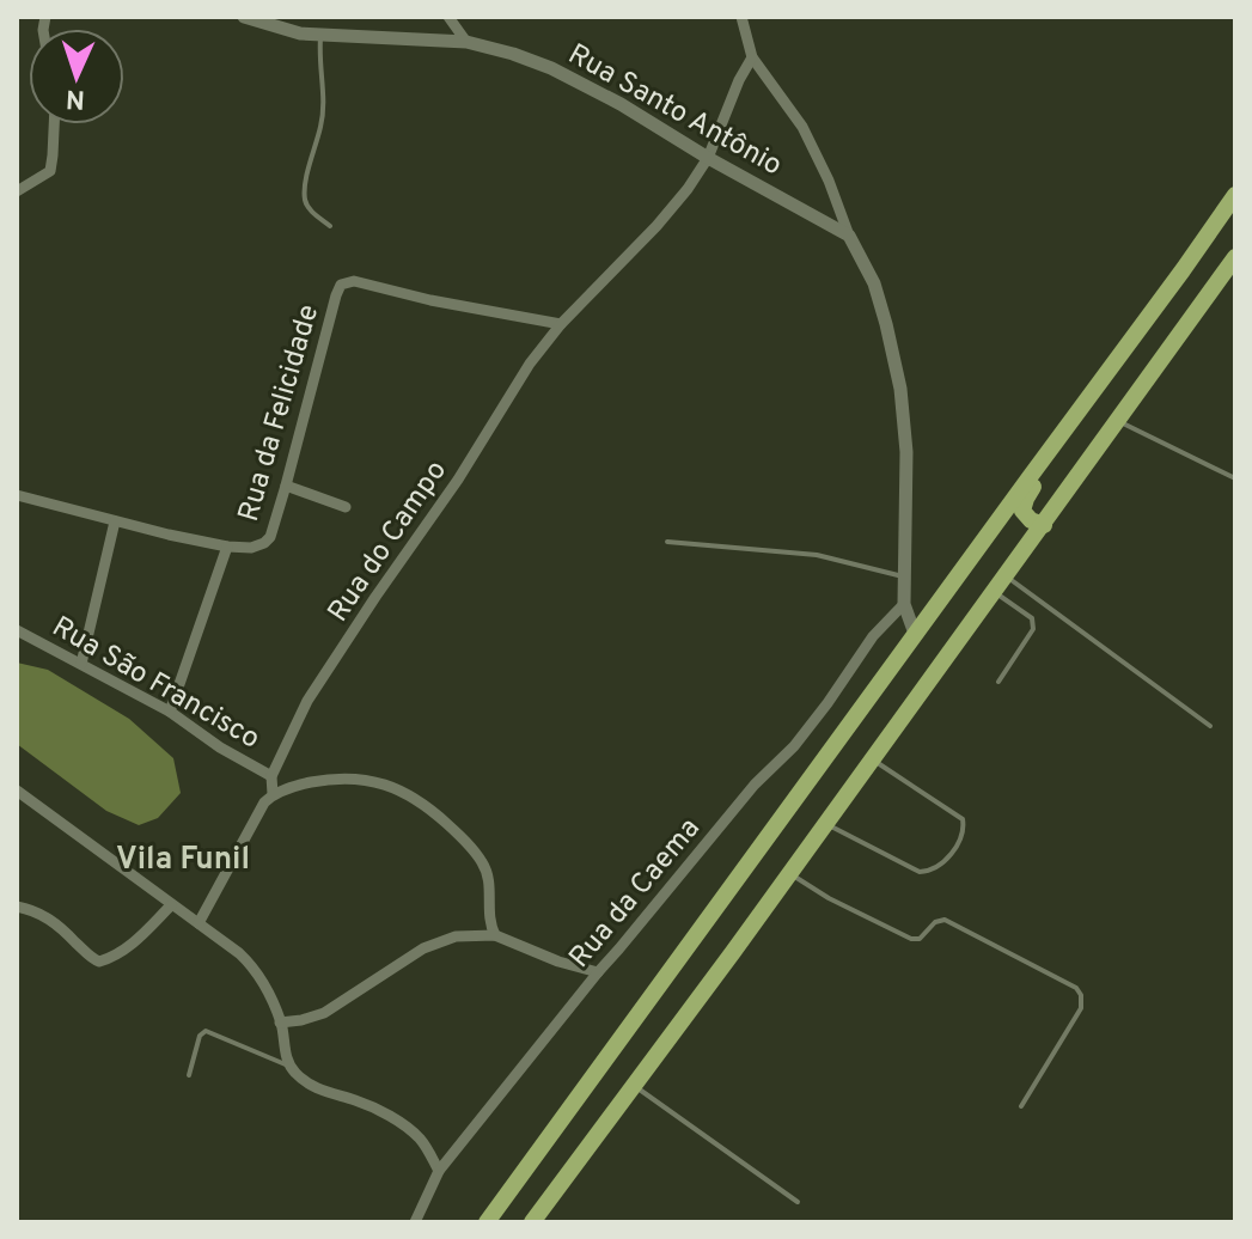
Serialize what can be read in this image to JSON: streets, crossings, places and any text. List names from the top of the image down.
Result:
{
  "streets": {
    "street": [
      "Rua Santo Antônio",
      "Rua da Felicidade",
      "Rua do Campo",
      "Rua São Francisco",
      "Rua da Caema"
    ]
  },
  "crossings": [
    ["Rua Santo Antônio", "Rua do Campo"],
    ["Rua da Felicidade", "Rua do Campo"],
    ["Rua do Campo", "Rua São Francisco"]
  ],
  "districts": ["Vila Funil"],
  "north": "bottom"
}
